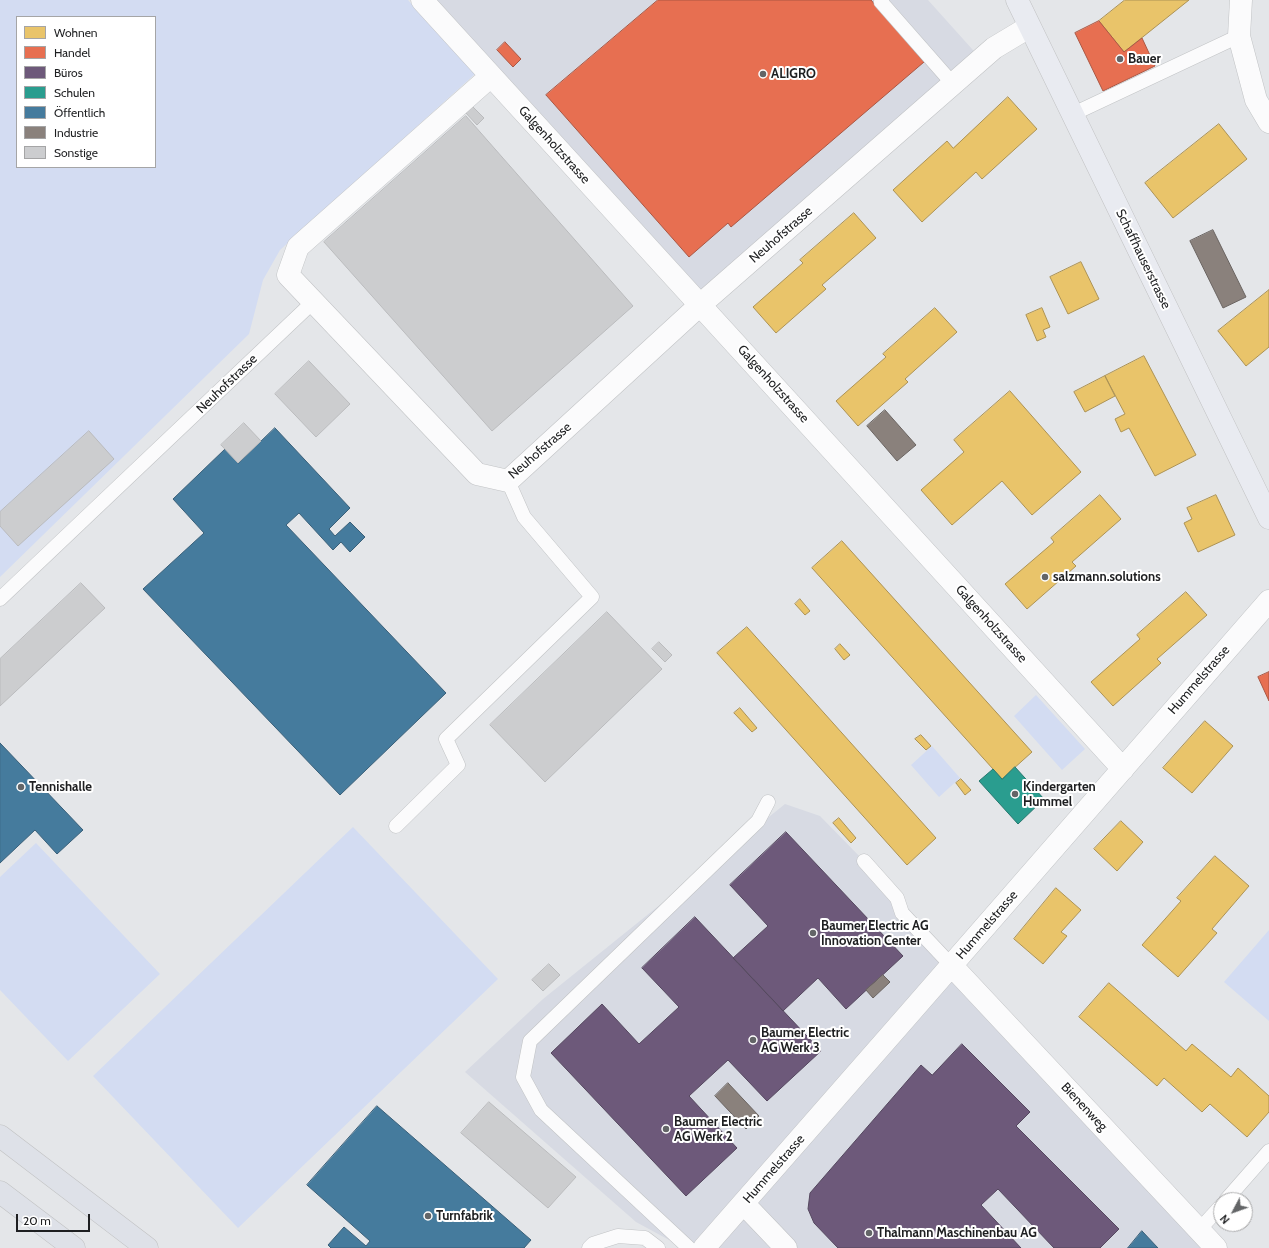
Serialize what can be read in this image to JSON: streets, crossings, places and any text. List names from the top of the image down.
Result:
{
  "streets": {
    "main road": ["Schaffhauserstrasse"],
    "street": [
      "Galgenholzstrasse",
      "Neuhofstrasse",
      "Hummelstrasse",
      "Bienenweg"
    ]
  },
  "crossings": [
    ["Galgenholzstrasse", "Neuhofstrasse"],
    ["Galgenholzstrasse", "Hummelstrasse"],
    ["Neuhofstrasse", "Schaffhauserstrasse"],
    ["Hummelstrasse", "Bienenweg"]
  ],
  "places": [
    "Bauer",
    "ALIGRO",
    "salzmann.solutions",
    "Tennishalle",
    "Kindergarten Hummel",
    "Baumer Electric AG Innovation Center",
    "Baumer Electric AG Werk 3",
    "Baumer Electric AG Werk 2",
    "Turnfabrik",
    "Thalmann Maschinenbau AG"
  ],
  "legend": [
    "Wohnen",
    "Handel",
    "Büros",
    "Schulen",
    "Öffentlich",
    "Industrie",
    "Sonstige"
  ],
  "scale_bar": "20 m",
  "north": "bottom left"
}
